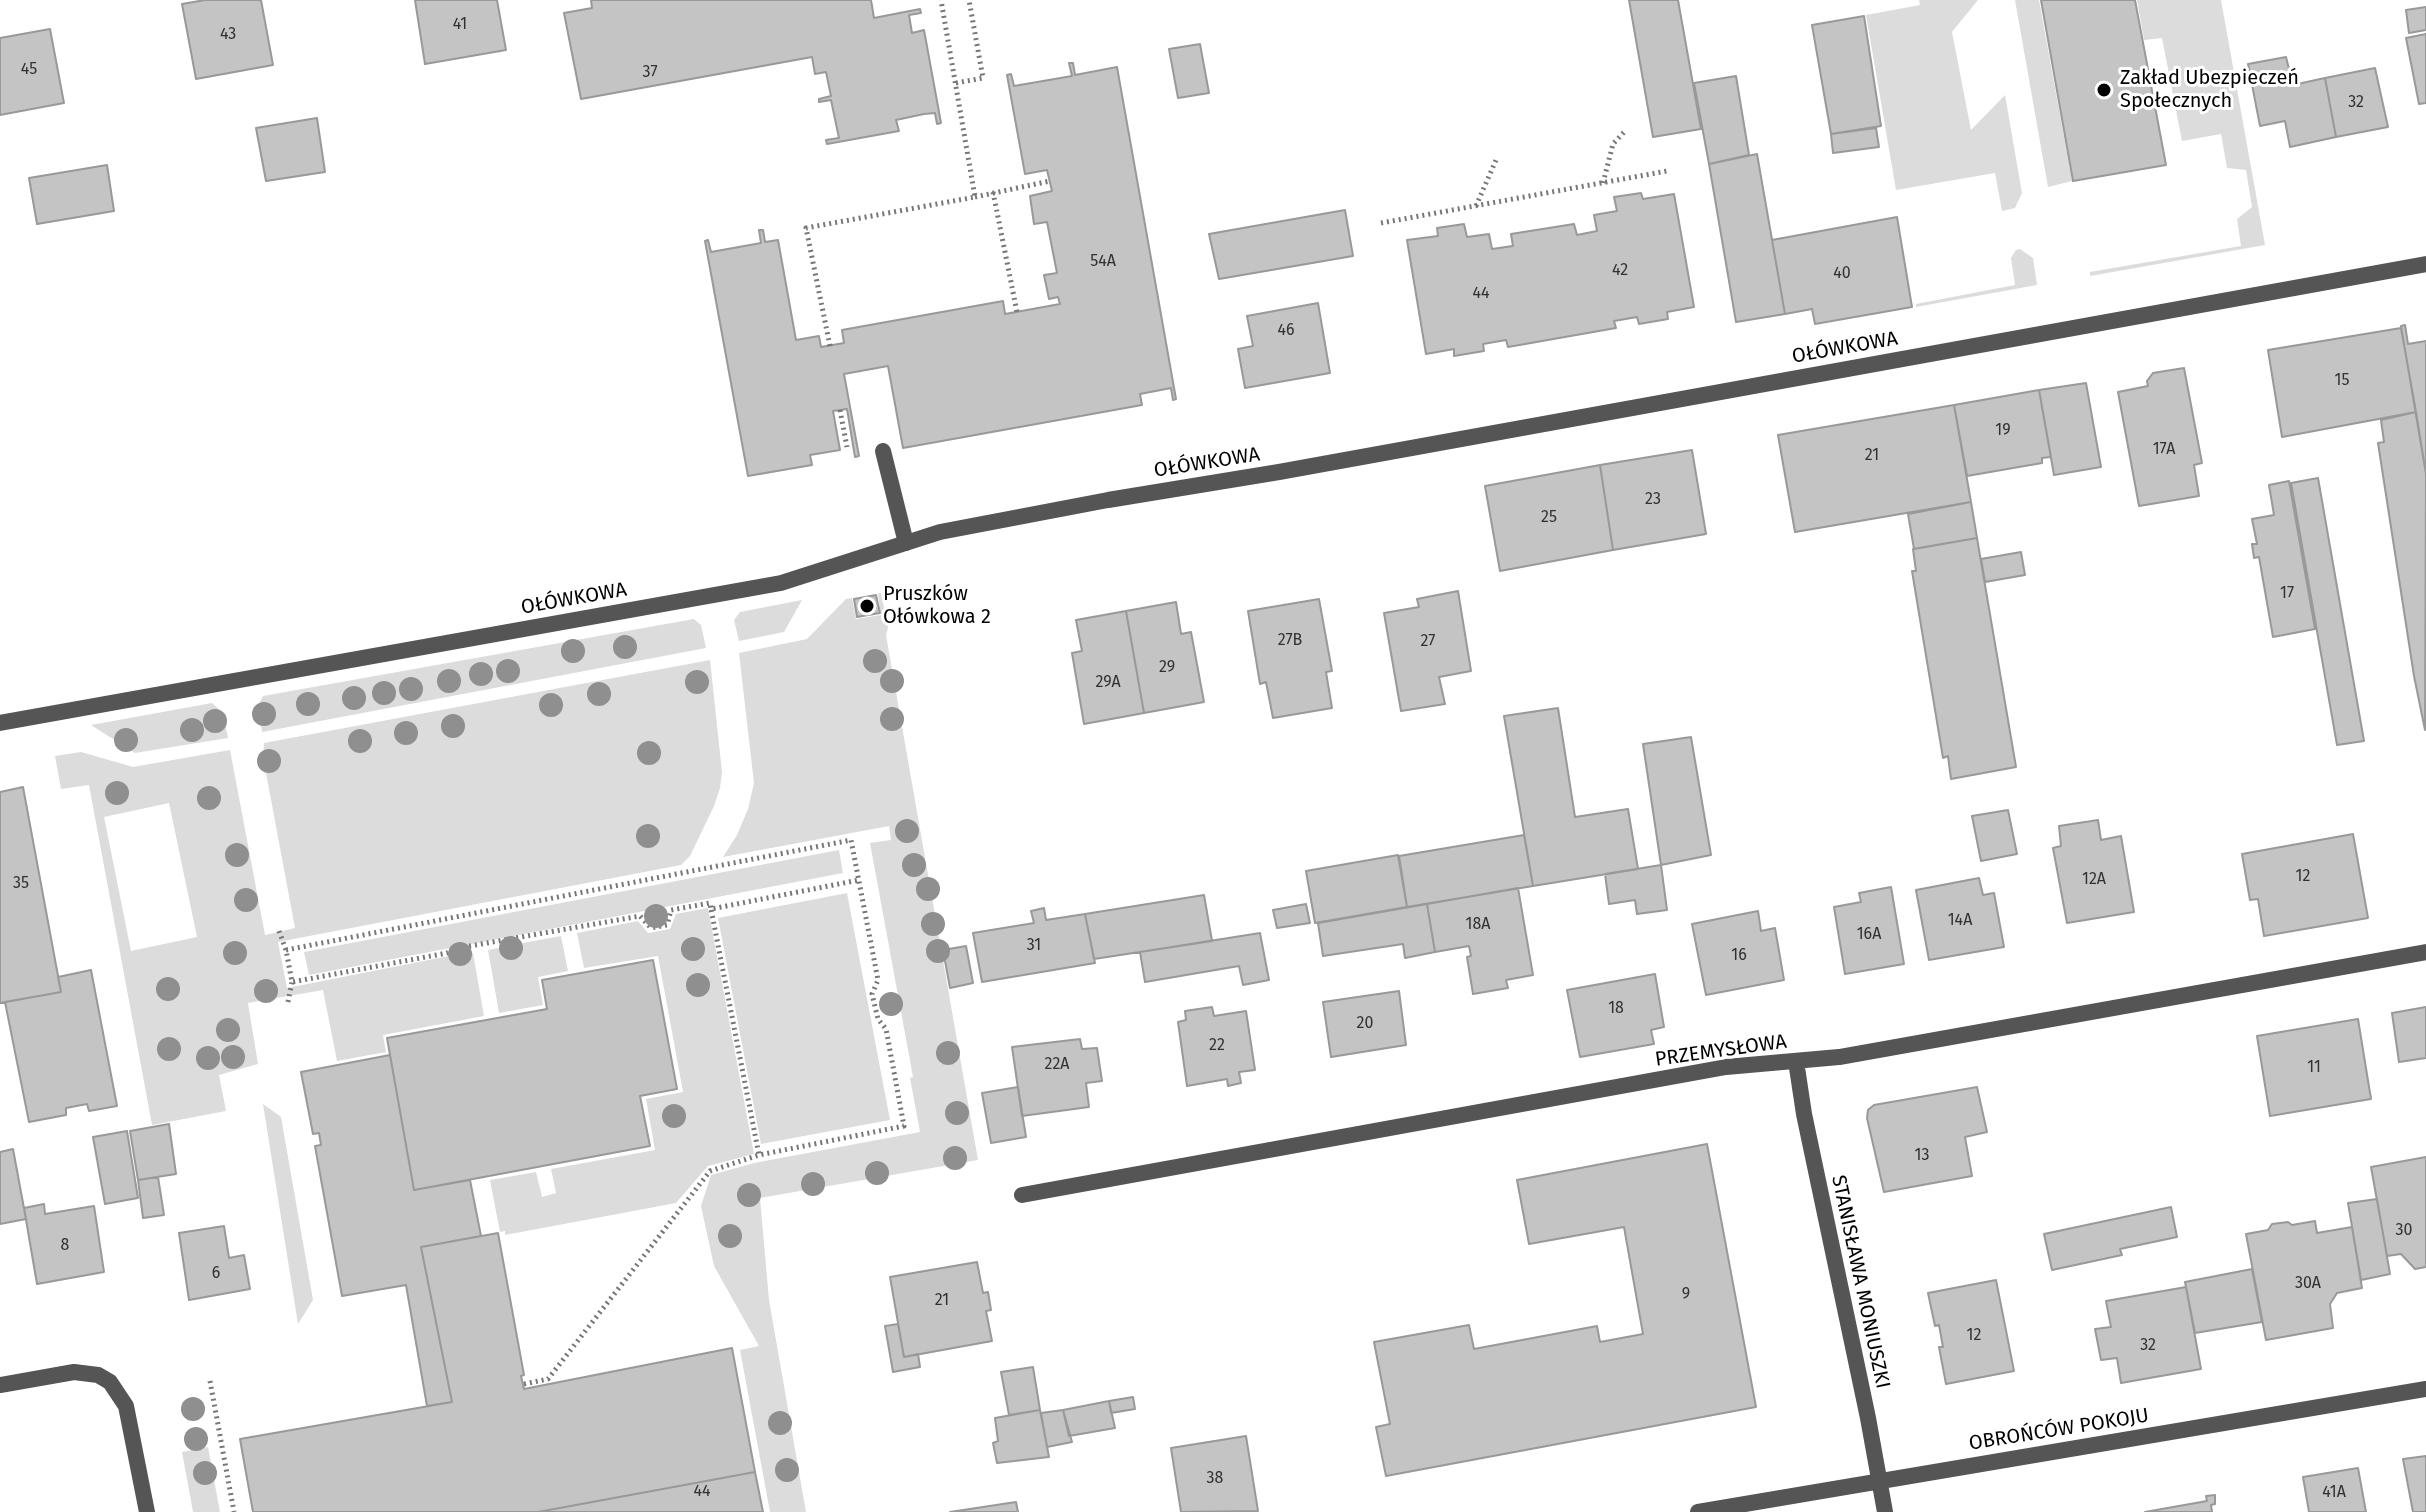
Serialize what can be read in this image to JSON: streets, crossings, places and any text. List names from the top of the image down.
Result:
{
  "streets": {
    "street": [
      "OŁÓWKOWA",
      "PRZEMYSŁOWA",
      "STANISŁAWA MONIUSZKI",
      "OBROŃCÓW POKOJU"
    ]
  },
  "crossings": [
    ["PRZEMYSŁOWA", "STANISŁAWA MONIUSZKI"],
    ["STANISŁAWA MONIUSZKI", "OBROŃCÓW POKOJU"]
  ],
  "places": ["Zakład Ubezpieczeń Społecznych", "Pruszków Ołówkowa 2"],
  "house_numbers": [
    "41",
    "43",
    "45",
    "37",
    "32",
    "54A",
    "42",
    "40",
    "44",
    "46",
    "15",
    "19",
    "17A",
    "21",
    "23",
    "25",
    "17",
    "27B",
    "27",
    "29",
    "29A",
    "12",
    "12A",
    "35",
    "14A",
    "18A",
    "16A",
    "31",
    "16",
    "18",
    "20",
    "22",
    "22A",
    "11",
    "13",
    "30",
    "8",
    "6",
    "30A",
    "9",
    "21",
    "12",
    "32",
    "38",
    "44",
    "41A"
  ]
}
